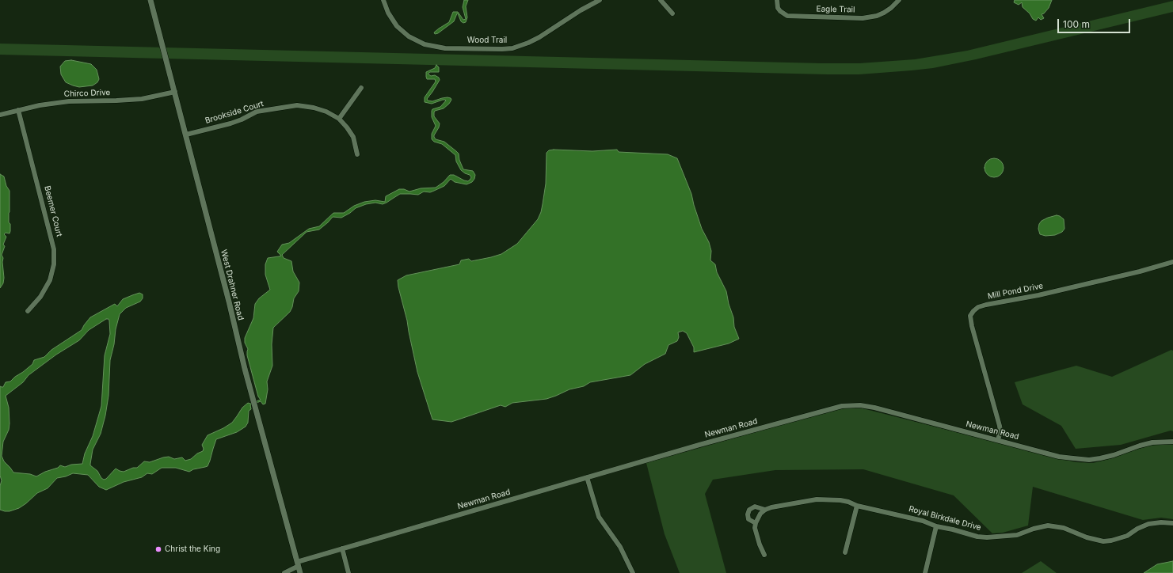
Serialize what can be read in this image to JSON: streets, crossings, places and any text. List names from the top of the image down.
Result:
{
  "streets": {
    "street": [
      "Eagle Trail",
      "Wood Trail",
      "Chirco Drive",
      "Brookside Court",
      "Beemer Court",
      "West Drahner Road",
      "Mill Pond Drive",
      "Newman Road",
      "Royal Birkdale Drive"
    ]
  },
  "crossings": [
    ["Chirco Drive", "Beemer Court"],
    ["Chirco Drive", "West Drahner Road"],
    ["Brookside Court", "West Drahner Road"],
    ["West Drahner Road", "Newman Road"],
    ["Mill Pond Drive", "Newman Road"]
  ],
  "places": ["Christ the King"],
  "scale_bar": "100 m"
}
